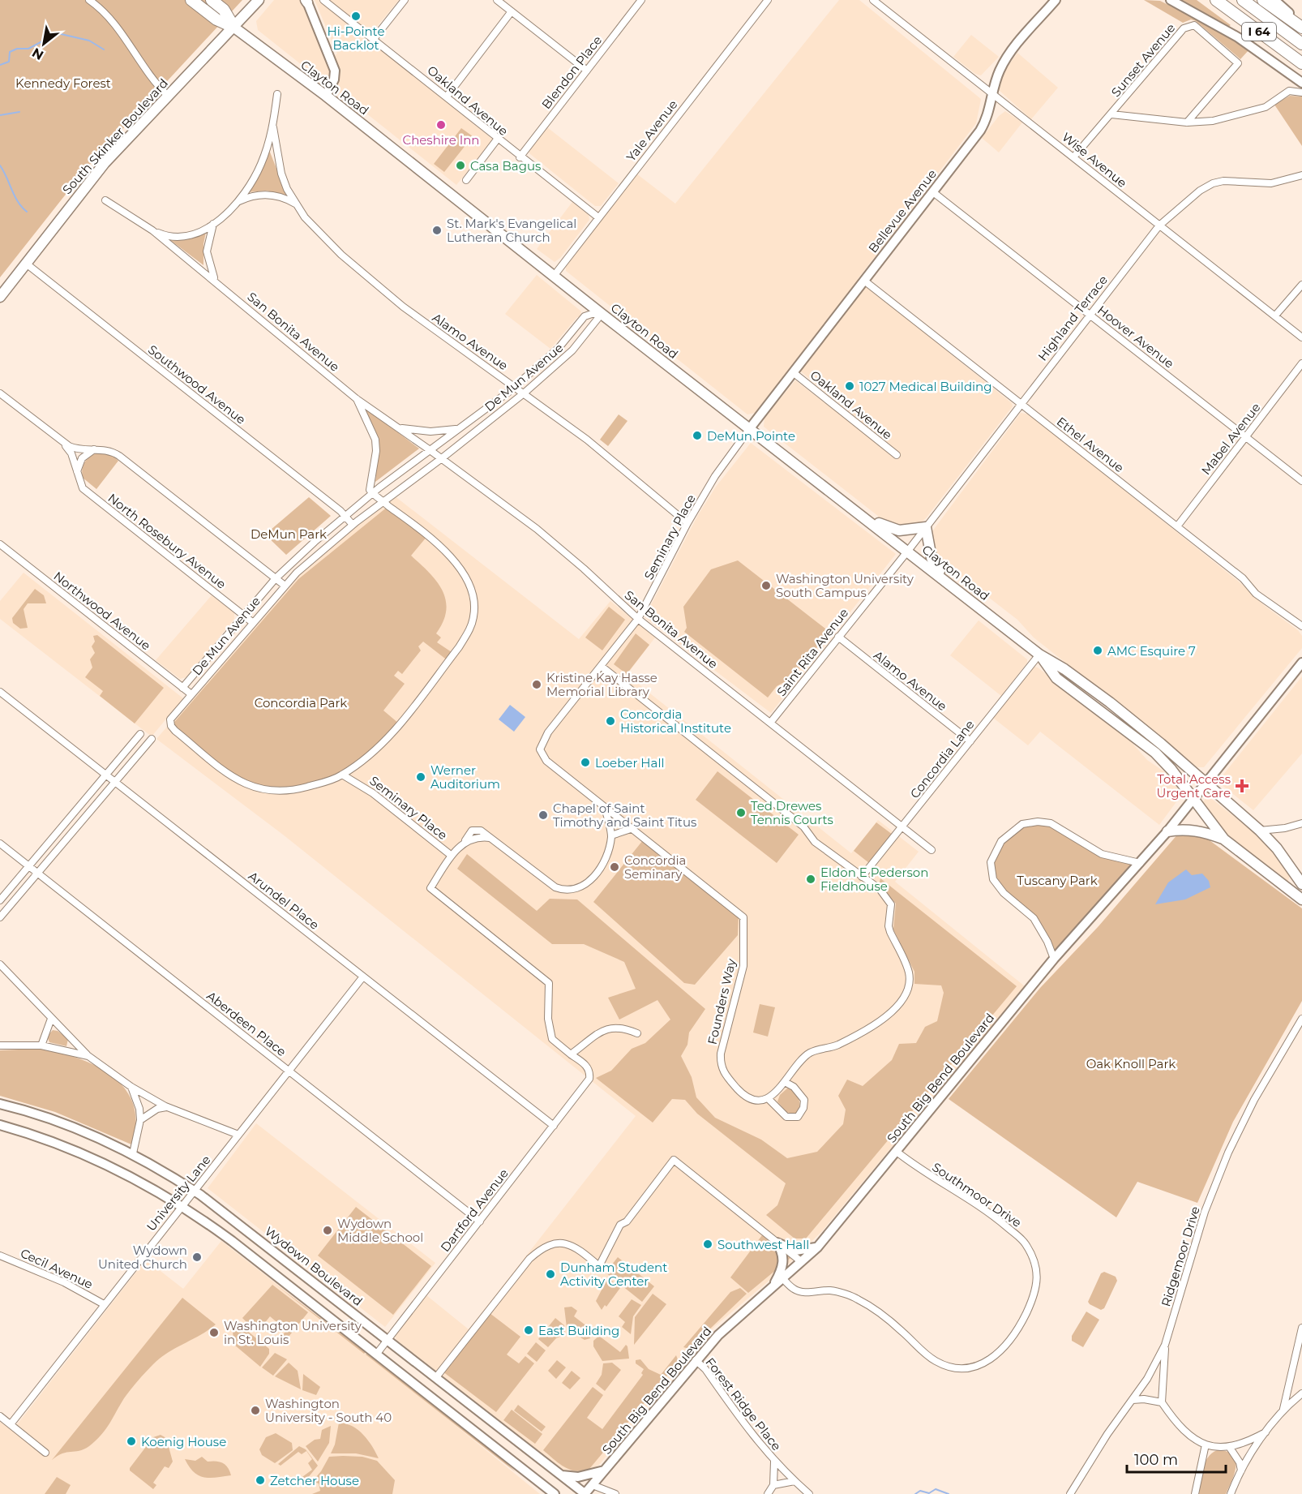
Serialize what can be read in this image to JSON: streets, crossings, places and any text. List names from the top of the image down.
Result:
{
  "streets": {
    "highway": ["I 64"],
    "main road": ["Clayton Road", "South Skinker Boulevard"],
    "street": [
      "Sunset Avenue",
      "Blendon Place",
      "Oakland Avenue",
      "Yale Avenue",
      "Wise Avenue",
      "Bellevue Avenue",
      "Highland Terrace",
      "San Bonita Avenue",
      "Hoover Avenue",
      "Alamo Avenue",
      "De Mun Avenue",
      "Southwood Avenue",
      "Mabel Avenue",
      "Ethel Avenue",
      "Seminary Place",
      "North Rosebury Avenue",
      "Northwood Avenue",
      "Saint Rita Avenue",
      "Concordia Lane",
      "Arundel Place",
      "Founders Way",
      "Aberdeen Place",
      "South Big Bend Boulevard",
      "University Lane",
      "Southmoor Drive",
      "Dartford Avenue",
      "Ridgemoor Drive",
      "Wydown Boulevard",
      "Cecil Avenue",
      "Forest Ridge Place"
    ]
  },
  "crossings": [
    ["Sunset Avenue", "Wise Avenue"],
    ["Blendon Place", "Oakland Avenue"],
    ["Clayton Road", "Yale Avenue"],
    ["Clayton Road", "South Skinker Boulevard"],
    ["Clayton Road", "Bellevue Avenue"],
    ["Clayton Road", "Highland Terrace"],
    ["Clayton Road", "De Mun Avenue"],
    ["Clayton Road", "Seminary Place"],
    ["Clayton Road", "Saint Rita Avenue"],
    ["Clayton Road", "Concordia Lane"],
    ["Clayton Road", "South Big Bend Boulevard"],
    ["Oakland Avenue", "Yale Avenue"],
    ["Oakland Avenue", "Bellevue Avenue"],
    ["South Skinker Boulevard", "Southwood Avenue"],
    ["Wise Avenue", "Bellevue Avenue"],
    ["Wise Avenue", "Highland Terrace"],
    ["Bellevue Avenue", "Hoover Avenue"],
    ["Bellevue Avenue", "Ethel Avenue"],
    ["Bellevue Avenue", "Seminary Place"],
    ["Highland Terrace", "Hoover Avenue"],
    ["Highland Terrace", "Ethel Avenue"],
    ["Highland Terrace", "Saint Rita Avenue"],
    ["San Bonita Avenue", "De Mun Avenue"],
    ["San Bonita Avenue", "Seminary Place"],
    ["San Bonita Avenue", "Saint Rita Avenue"],
    ["San Bonita Avenue", "Concordia Lane"],
    ["Hoover Avenue", "Mabel Avenue"],
    ["Alamo Avenue", "De Mun Avenue"],
    ["Alamo Avenue", "Seminary Place"],
    ["Alamo Avenue", "Saint Rita Avenue"],
    ["Alamo Avenue", "Concordia Lane"],
    ["De Mun Avenue", "Southwood Avenue"],
    ["De Mun Avenue", "Seminary Place"],
    ["De Mun Avenue", "North Rosebury Avenue"],
    ["De Mun Avenue", "Northwood Avenue"],
    ["Mabel Avenue", "Ethel Avenue"],
    ["Seminary Place", "Founders Way"],
    ["Seminary Place", "Dartford Avenue"],
    ["Arundel Place", "University Lane"],
    ["Arundel Place", "Dartford Avenue"],
    ["Aberdeen Place", "University Lane"],
    ["Aberdeen Place", "Dartford Avenue"],
    ["South Big Bend Boulevard", "Southmoor Drive"],
    ["South Big Bend Boulevard", "Wydown Boulevard"],
    ["South Big Bend Boulevard", "Forest Ridge Place"],
    ["University Lane", "Wydown Boulevard"],
    ["University Lane", "Cecil Avenue"],
    ["Dartford Avenue", "Wydown Boulevard"]
  ],
  "parks": [
    "Kennedy Forest",
    "DeMun Park",
    "Concordia Park",
    "Tuscany Park",
    "Oak Knoll Park"
  ],
  "places": {
    "other": [
      "Hi-Pointe Backlot",
      "Cheshire Inn",
      "Casa Bagus",
      "St. Mark's Evangelical Lutheran Church",
      "1027 Medical Building",
      "DeMun Pointe",
      "Washington University South Campus",
      "AMC Esquire 7",
      "Kristine Kay Hasse Memorial Library",
      "Concordia Historical Institute",
      "Loeber Hall",
      "Werner Auditorium",
      "Ted Drewes Tennis Courts",
      "Chapel of Saint Timothy and Saint Titus",
      "Concordia Seminary",
      "Eldon E Pederson Fieldhouse",
      "Wydown Middle School",
      "Southwest Hall",
      "Wydown United Church",
      "Dunham Student Activity Center",
      "East Building",
      "Washington University in St. Louis",
      "Washington University - South 40",
      "Koenig House",
      "Zetcher House"
    ],
    "health": ["Total Access Urgent Care"]
  },
  "scale_bar": "100 m",
  "north": "bottom left"
}
